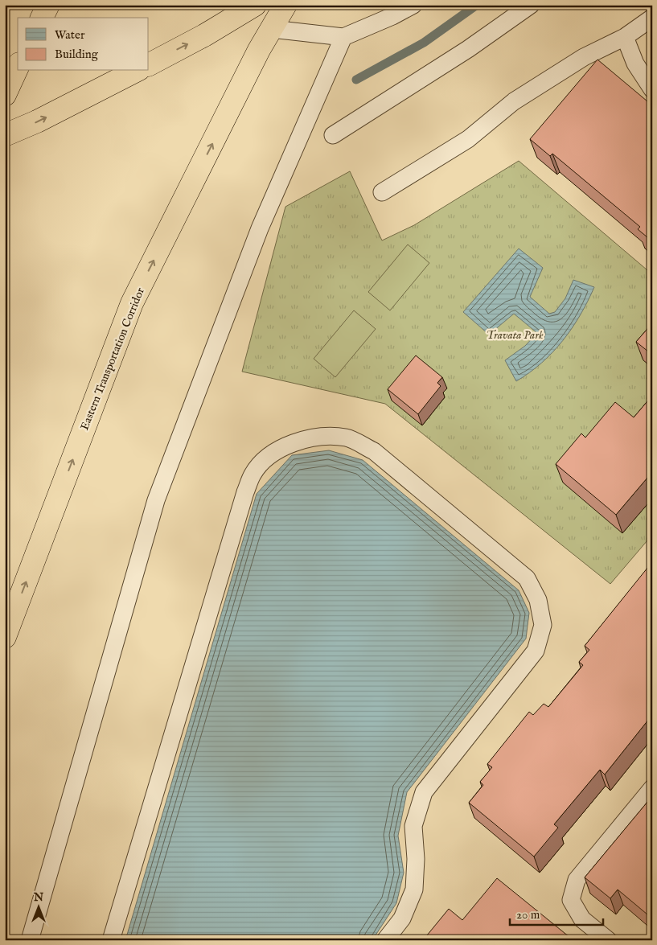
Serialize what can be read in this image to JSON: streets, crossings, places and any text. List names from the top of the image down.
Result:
{
  "streets": {
    "highway": ["Eastern Transportation Corridor"]
  },
  "one_way": ["Eastern Transportation Corridor"],
  "parks": ["Travata Park"],
  "legend": ["Water", "Building"],
  "scale_bar": "20 m",
  "north": "top"
}
